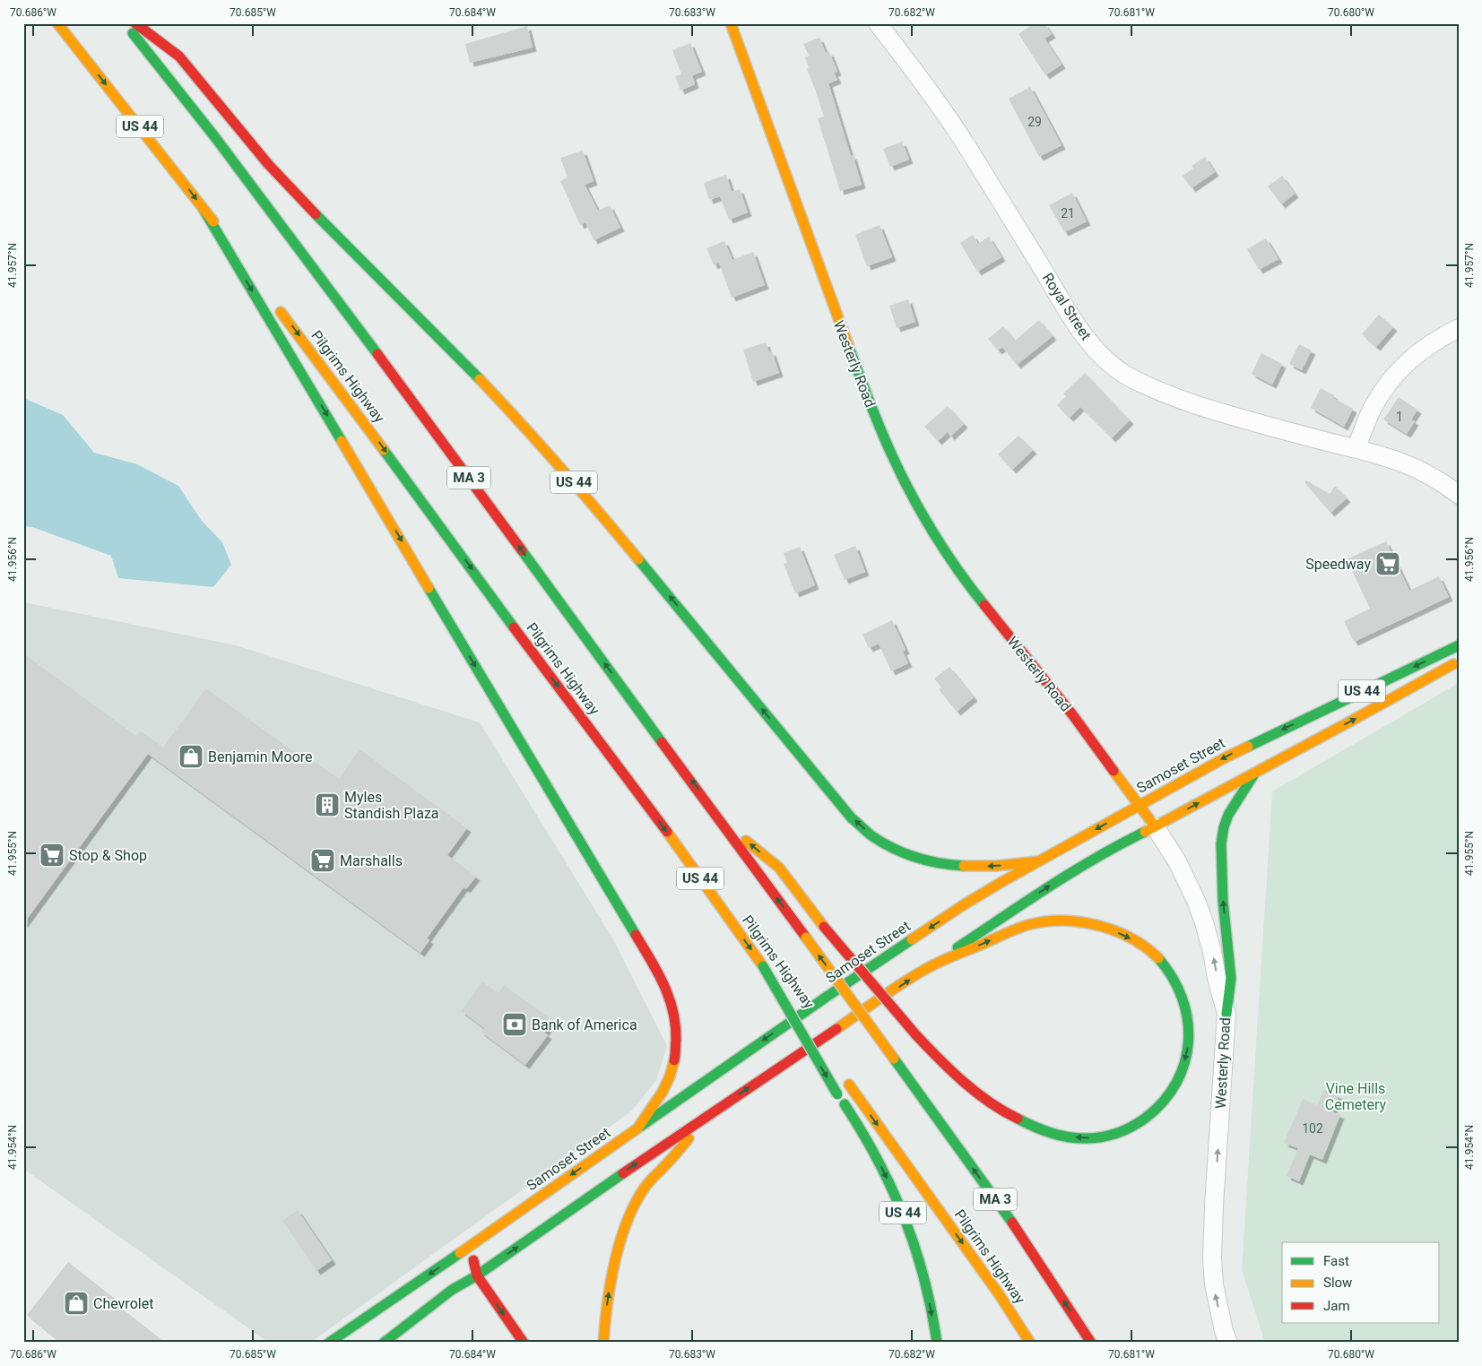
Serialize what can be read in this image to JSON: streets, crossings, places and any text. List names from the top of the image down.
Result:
{
  "streets": {
    "main road": [
      "US 44",
      "Westerly Road",
      "Pilgrims Highway",
      "MA 3",
      "Samoset Street"
    ],
    "street": ["Royal Street"]
  },
  "crossings": [
    ["US 44", "Westerly Road"],
    ["US 44", "Pilgrims Highway"],
    ["US 44", "Samoset Street"],
    ["Westerly Road", "Samoset Street"]
  ],
  "parks": ["Vine Hills Cemetery"],
  "places": {
    "supermarket": ["Speedway", "Stop & Shop", "Marshalls"],
    "shop": ["Benjamin Moore", "Chevrolet"],
    "building": ["Myles Standish Plaza"],
    "bank": ["Bank of America"]
  },
  "house_numbers": [
    "29",
    "21",
    "1",
    "102"
  ],
  "legend": ["Fast", "Slow", "Jam"],
  "coordinates": [
    "70.686°W",
    "70.685°W",
    "70.684°W",
    "70.683°W",
    "70.682°W",
    "70.681°W",
    "70.680°W",
    "41.957°N",
    "41.956°N",
    "41.955°N",
    "41.954°N"
  ]
}
